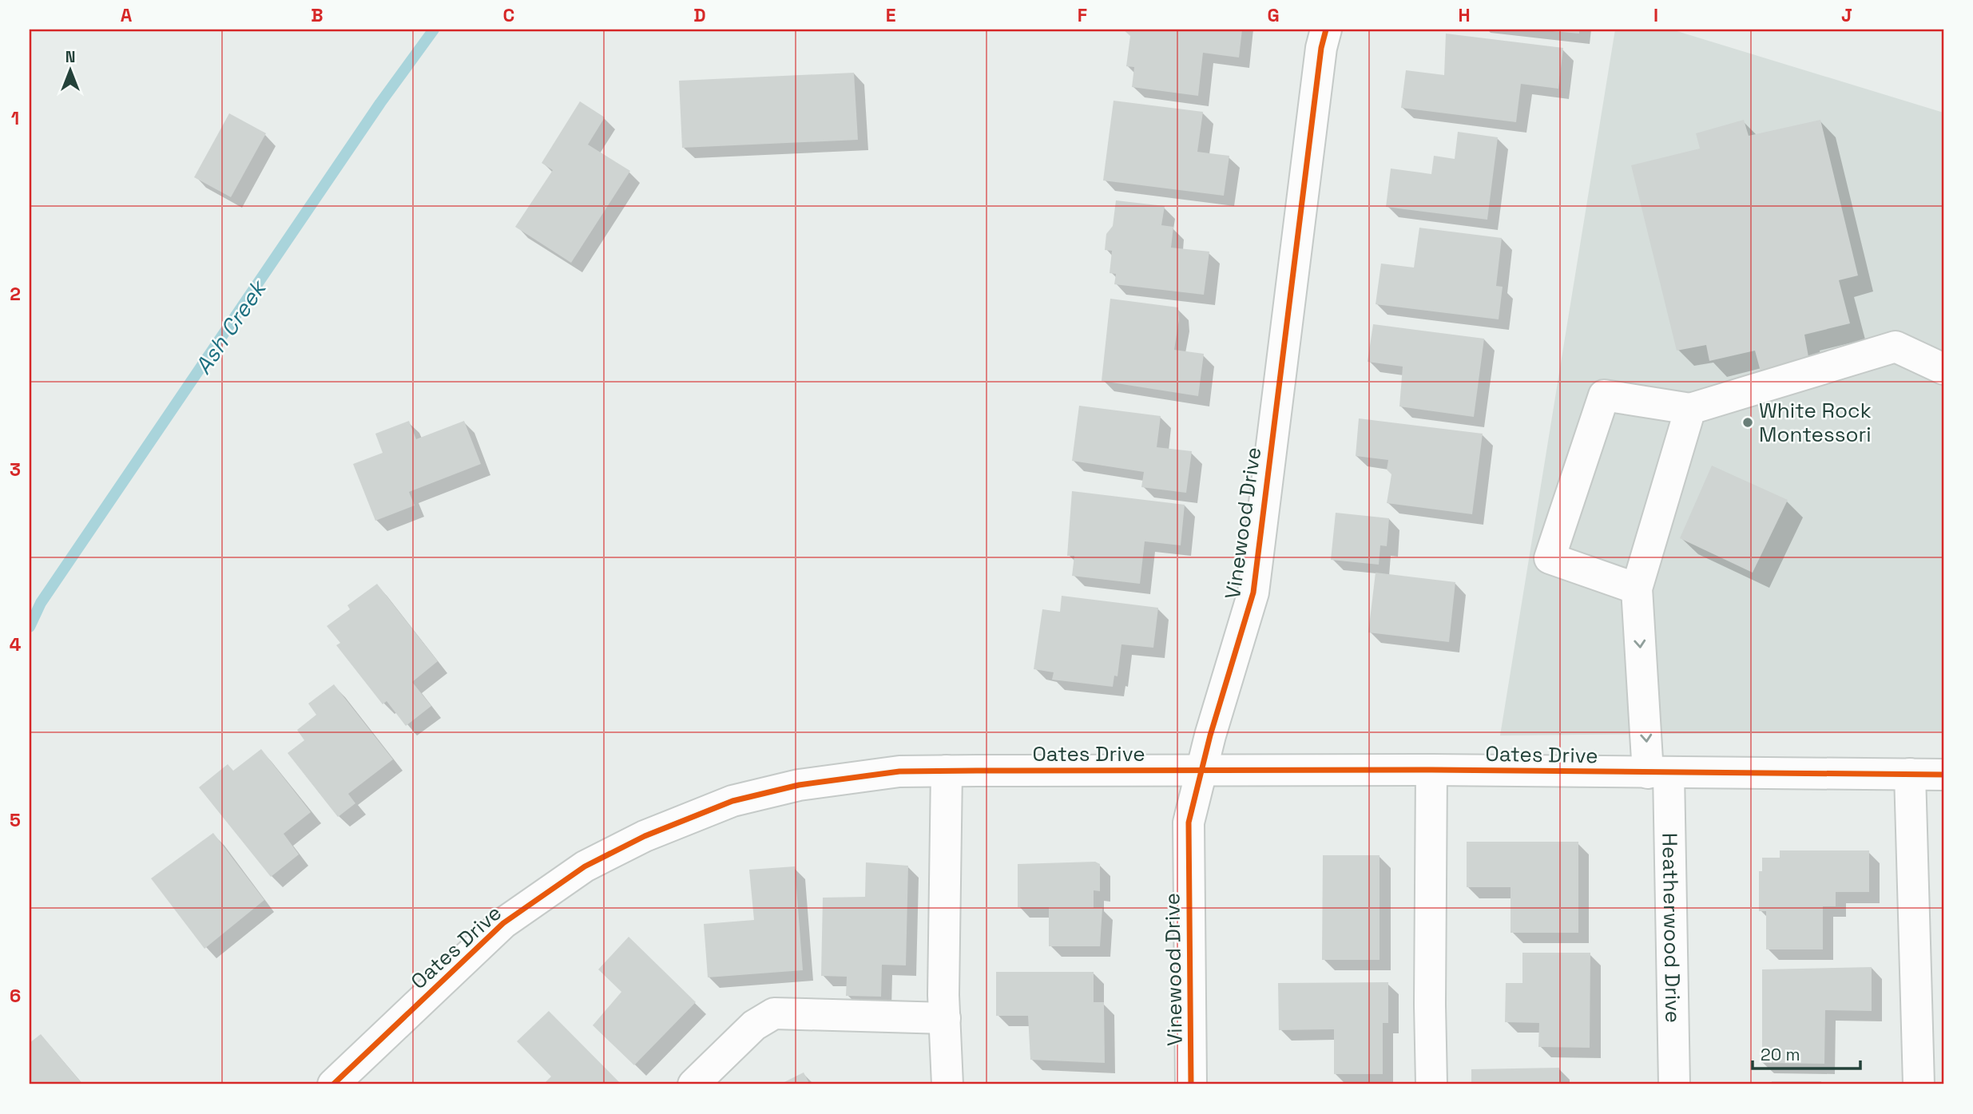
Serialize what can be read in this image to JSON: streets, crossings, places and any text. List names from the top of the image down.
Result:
{
  "streets": {
    "street": ["Vinewood Drive", "Oates Drive", "Heatherwood Drive"]
  },
  "crossings": [
    ["Vinewood Drive", "Oates Drive"],
    ["Oates Drive", "Heatherwood Drive"]
  ],
  "one_way": ["Heatherwood Drive"],
  "water": ["Ash Creek"],
  "places": ["White Rock Montessori"],
  "scale_bar": "20 m",
  "north": "top",
  "grid": {
    "columns": [
      "A",
      "B",
      "C",
      "D",
      "E",
      "F",
      "G",
      "H",
      "I",
      "J"
    ],
    "rows": [
      "1",
      "2",
      "3",
      "4",
      "5",
      "6"
    ]
  }
}
